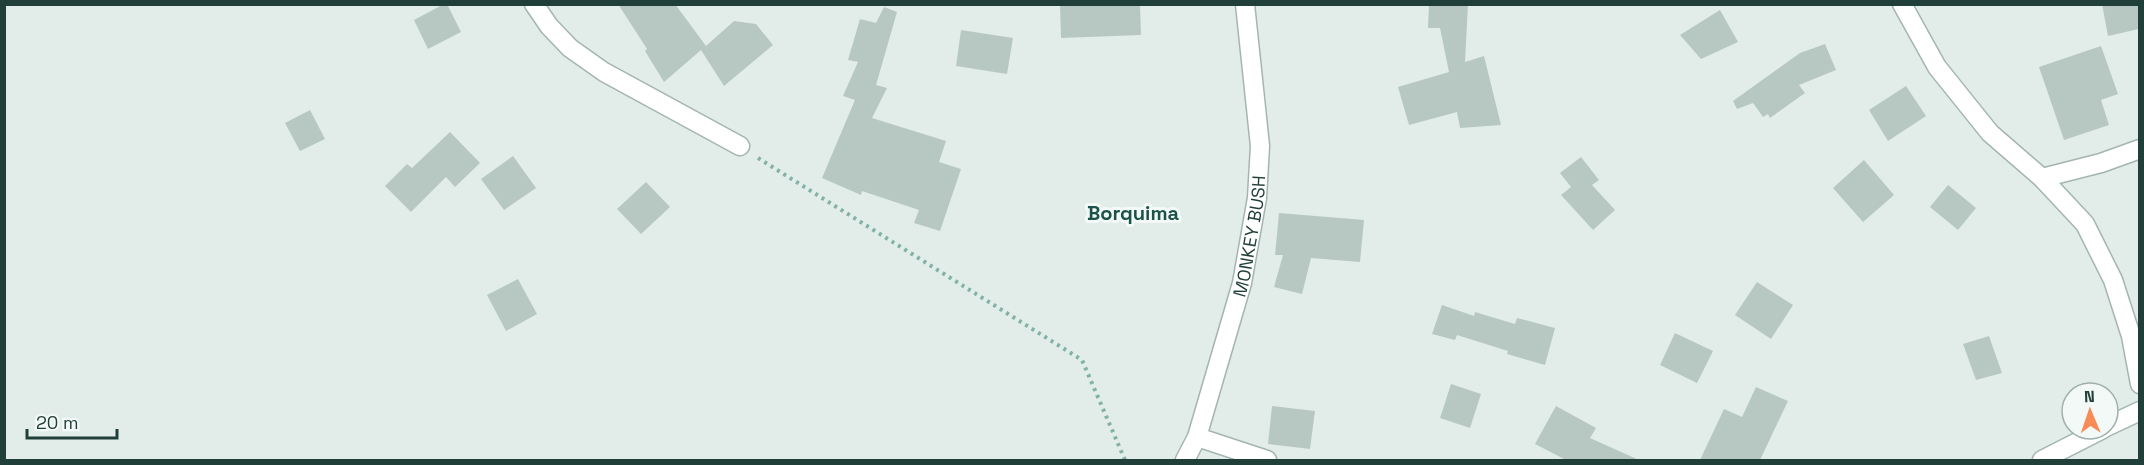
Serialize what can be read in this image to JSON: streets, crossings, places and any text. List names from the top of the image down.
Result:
{
  "streets": {
    "street": ["MONKEY BUSH"]
  },
  "districts": ["Borquima"],
  "scale_bar": "20 m",
  "north": "top"
}
